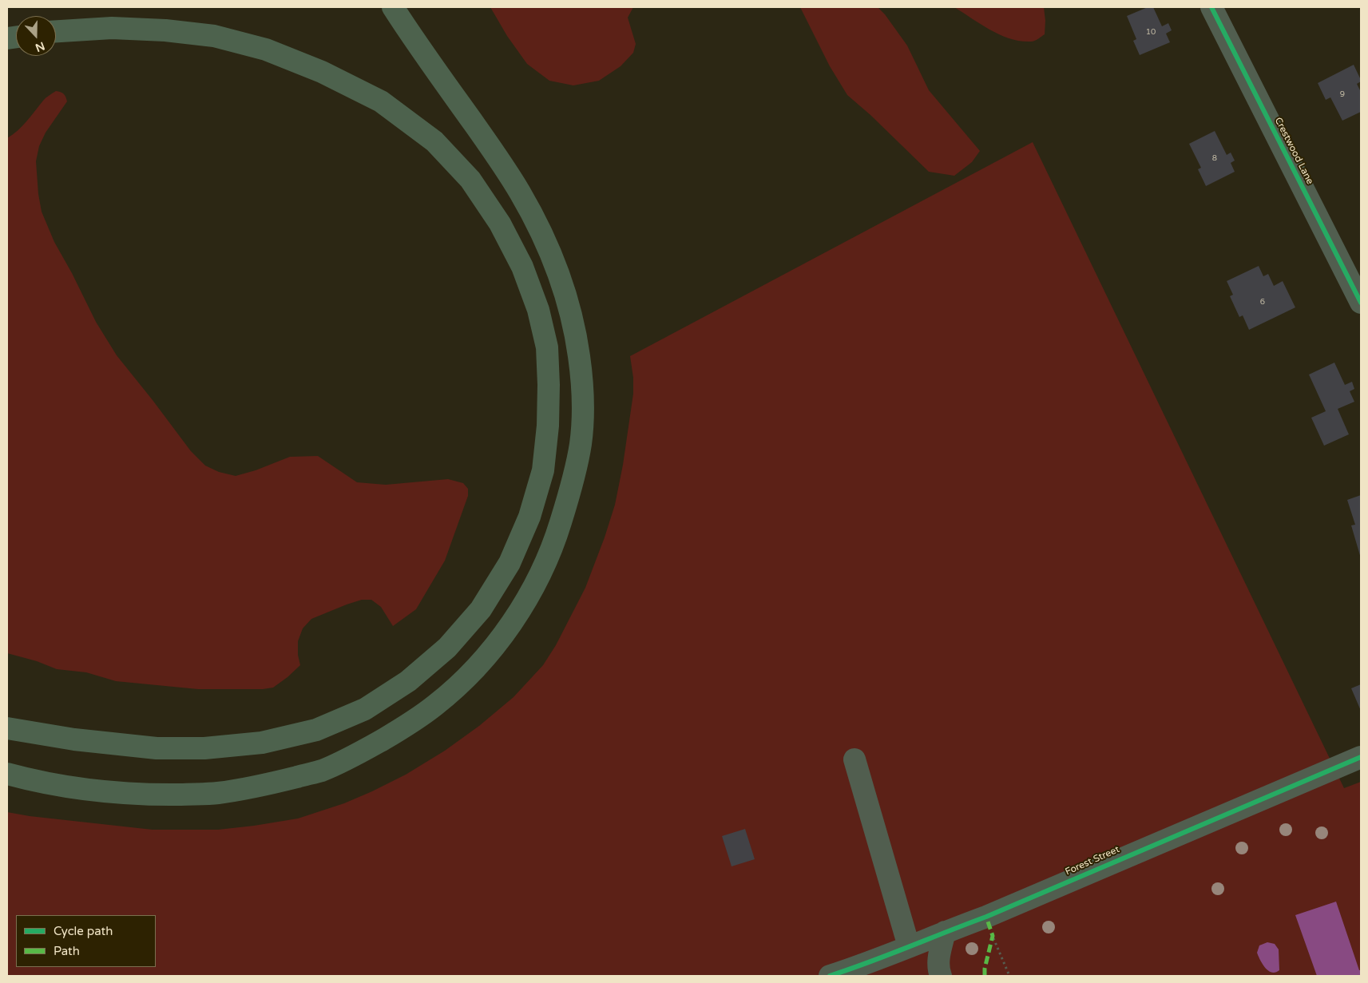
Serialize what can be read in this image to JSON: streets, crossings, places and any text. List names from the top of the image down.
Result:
{
  "streets": {
    "street": ["Crestwood Lane", "Forest Street"]
  },
  "house_numbers": [
    "10",
    "9",
    "8",
    "6"
  ],
  "legend": ["Cycle path", "Path"],
  "north": "bottom"
}
